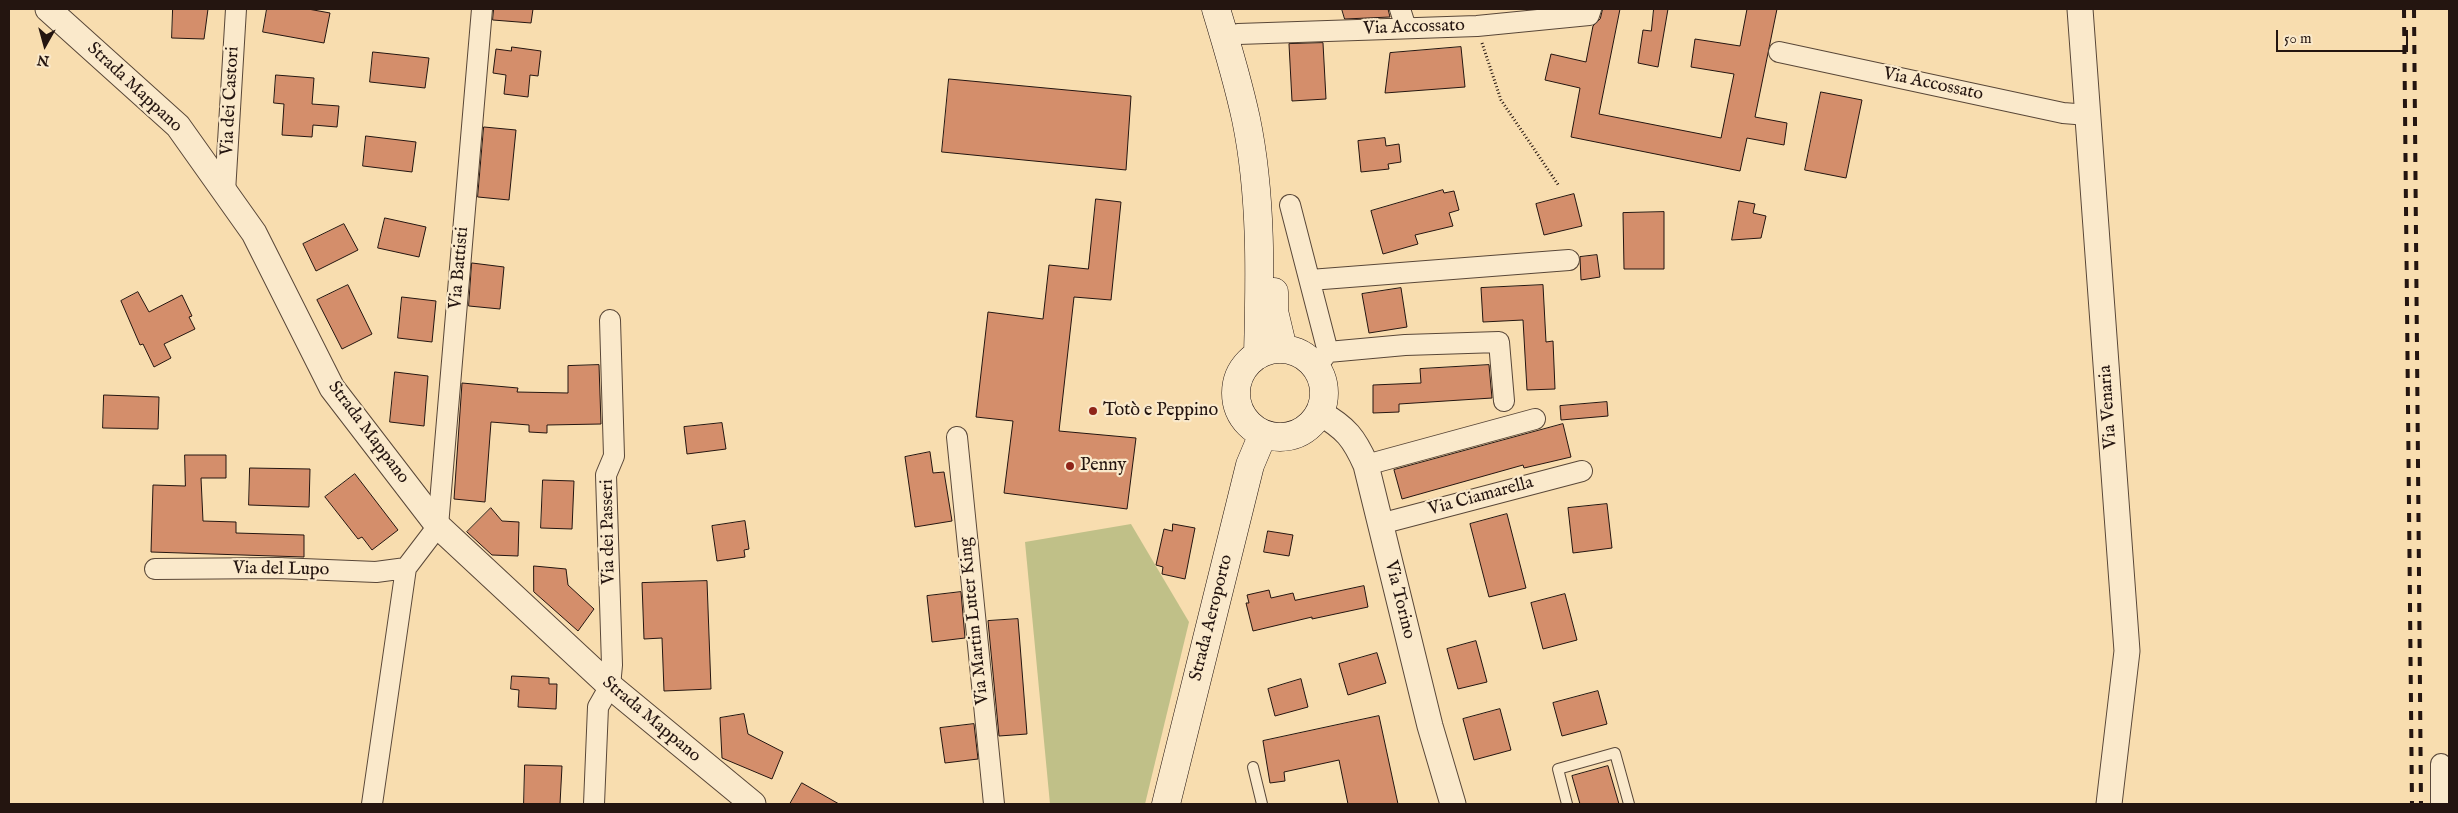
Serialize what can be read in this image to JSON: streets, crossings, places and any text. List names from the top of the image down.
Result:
{
  "streets": {
    "main road": ["Strada Aeroporto"],
    "street": [
      "Via Accossato",
      "Strada Mappano",
      "Via dei Castori",
      "Via Battisti",
      "Via Venaria",
      "Via Ciamarella",
      "Via dei Passeri",
      "Via del Lupo",
      "Via Torino",
      "Via Martin Luter King"
    ]
  },
  "crossings": [
    ["Via Accossato", "Via Venaria"],
    ["Strada Mappano", "Via dei Castori"],
    ["Strada Mappano", "Via Battisti"],
    ["Strada Mappano", "Via dei Passeri"],
    ["Via Ciamarella", "Via Torino"],
    ["Via Torino", "Strada Aeroporto"]
  ],
  "places": ["Totò e Peppino", "Penny"],
  "scale_bar": "50 m",
  "north": "bottom"
}
